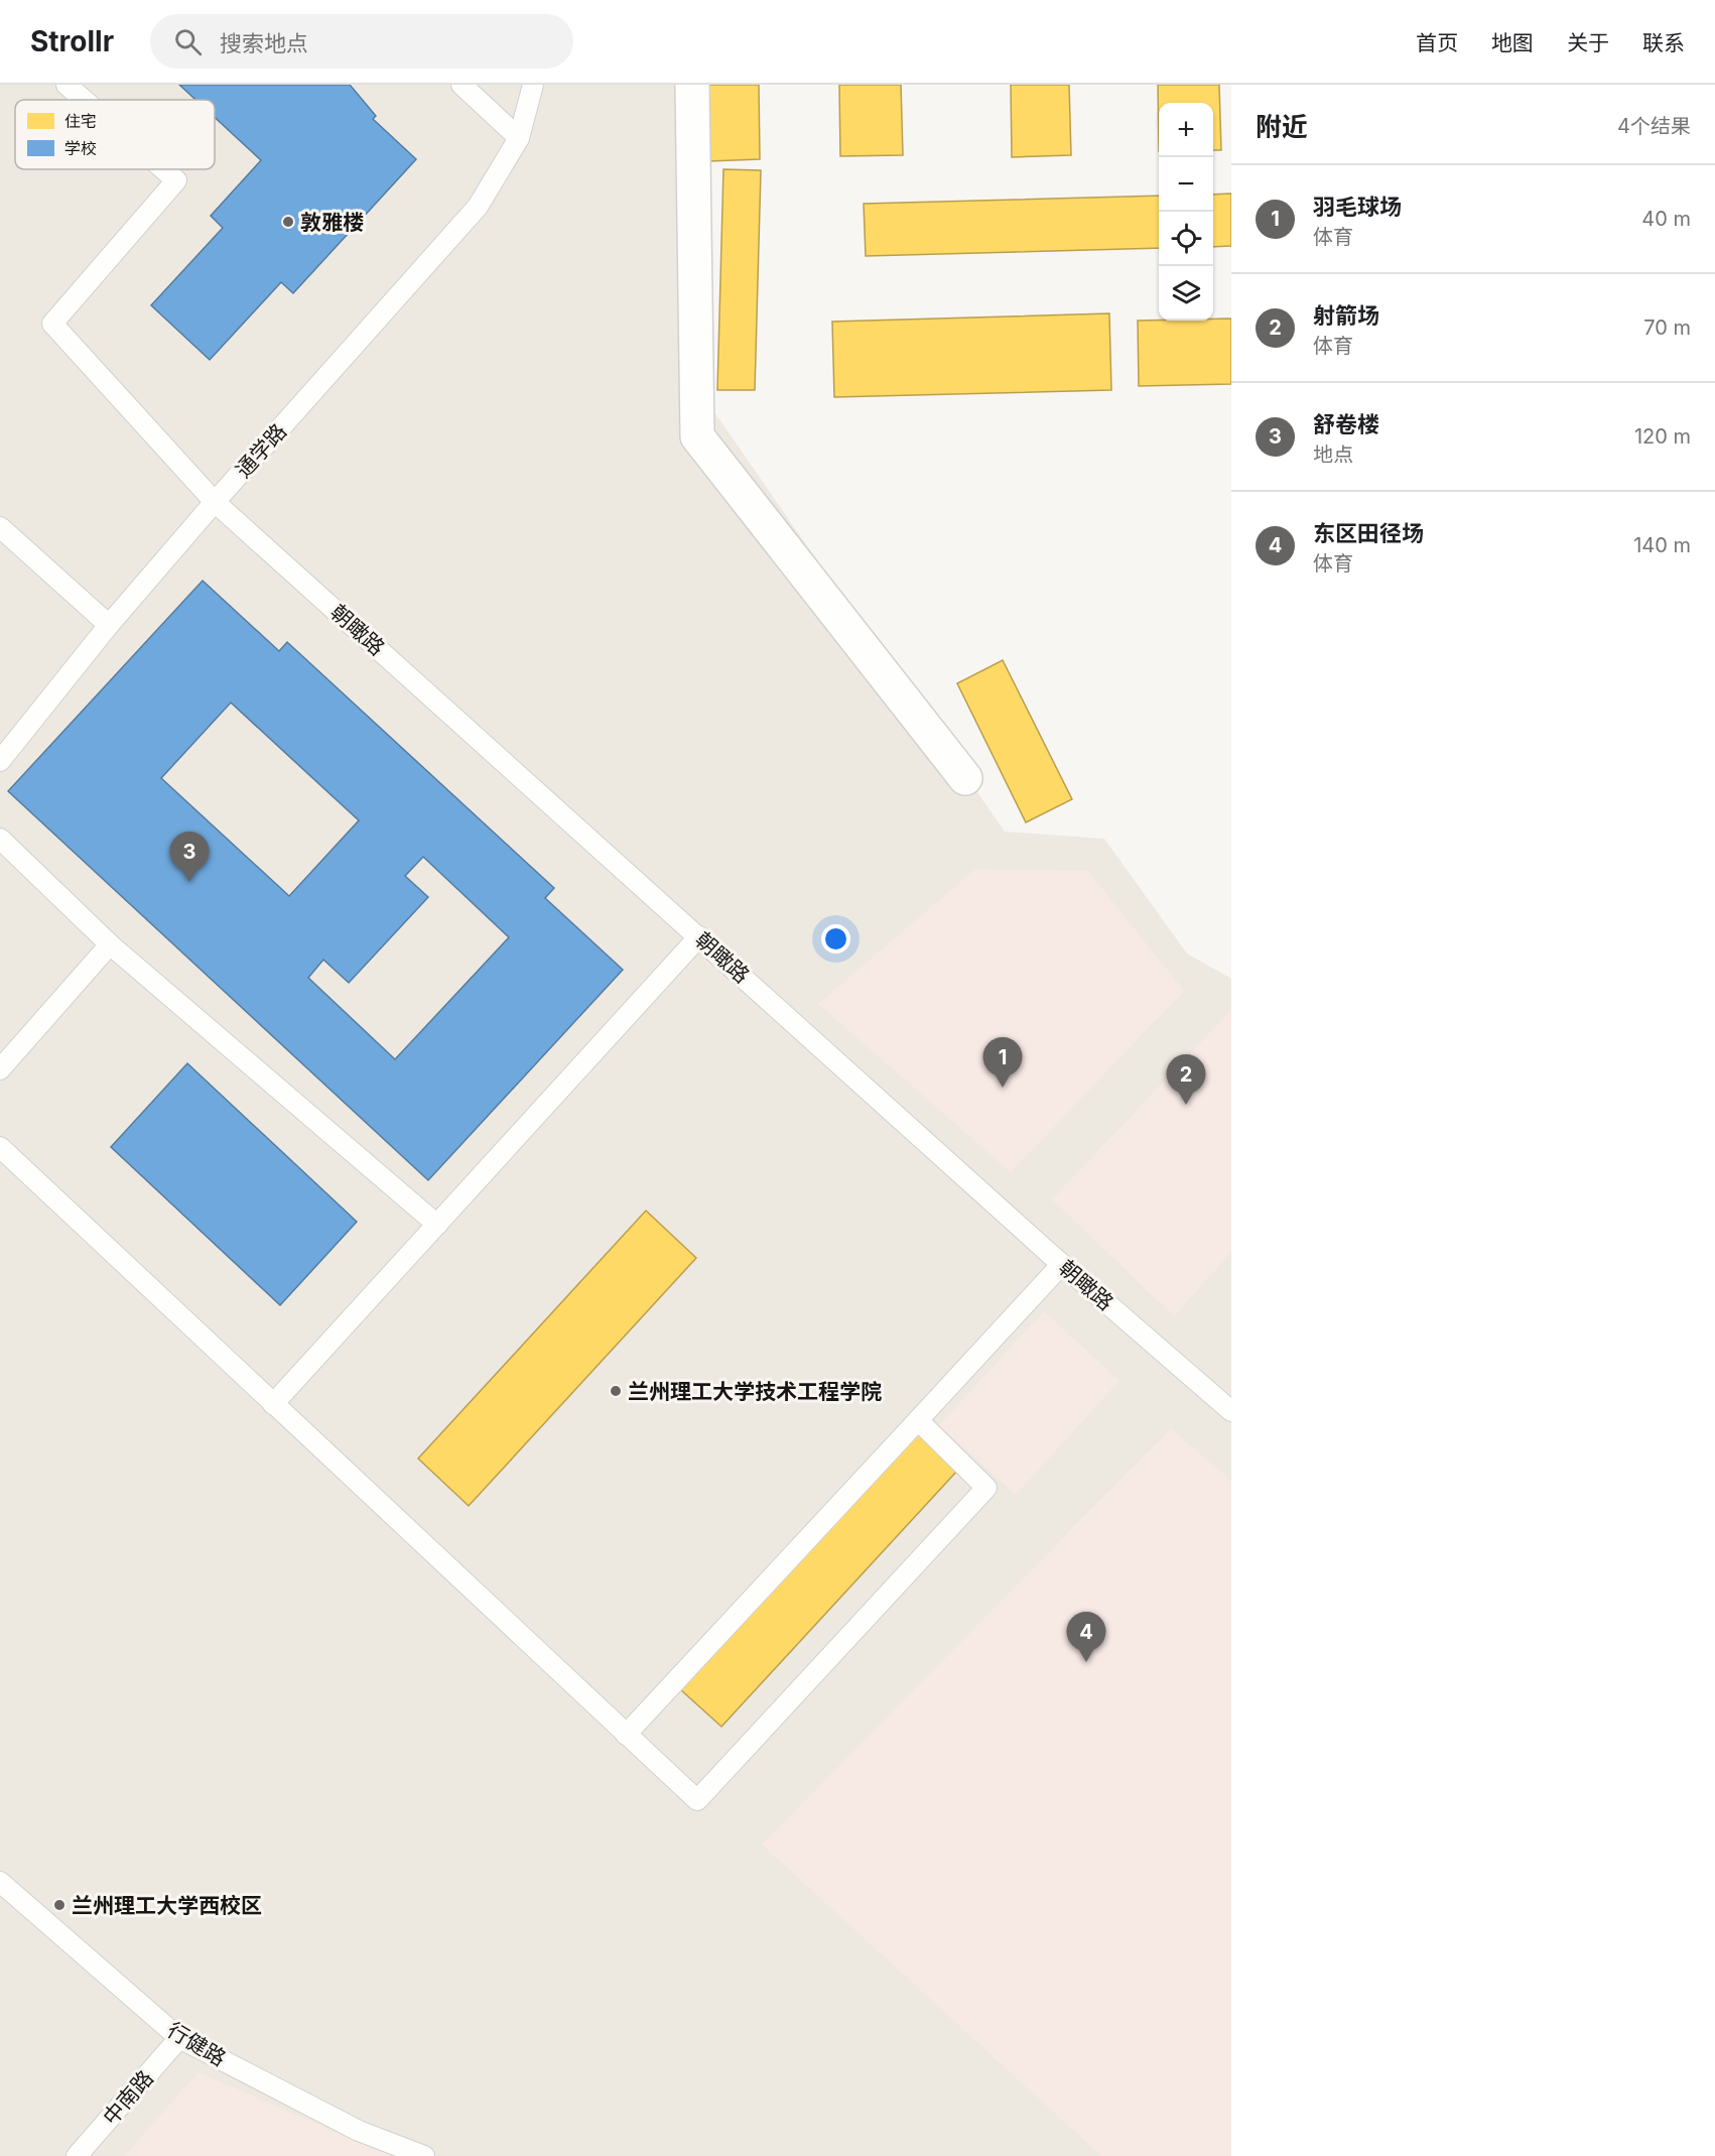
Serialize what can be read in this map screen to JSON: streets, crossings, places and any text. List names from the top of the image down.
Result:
{
  "streets": {
    "lane": [
      "通学路",
      "朝瞰路",
      "行健路",
      "中南路"
    ]
  },
  "crossings": [
    ["通学路", "朝瞰路"],
    ["行健路", "中南路"]
  ],
  "places": ["敦雅楼", "兰州理工大学技术工程学院", "兰州理工大学西校区"],
  "legend": ["住宅", "学校"],
  "page": {
    "header": "Strollr",
    "search": "搜索地点",
    "nav": [
      "首页",
      "地图",
      "关于",
      "联系"
    ],
    "heading": ["附近", "4个结果"],
    "map_buttons": ["+", "−"],
    "list": [
      {
        "mark": "1",
        "name": "羽毛球场",
        "note": "体育",
        "value": "40 m"
      },
      {
        "mark": "2",
        "name": "射箭场",
        "note": "体育",
        "value": "70 m"
      },
      {
        "mark": "3",
        "name": "舒卷楼",
        "note": "地点",
        "value": "120 m"
      },
      {
        "mark": "4",
        "name": "东区田径场",
        "note": "体育",
        "value": "140 m"
      }
    ],
    "pins": [
      "3",
      "1",
      "2",
      "4"
    ]
  }
}
